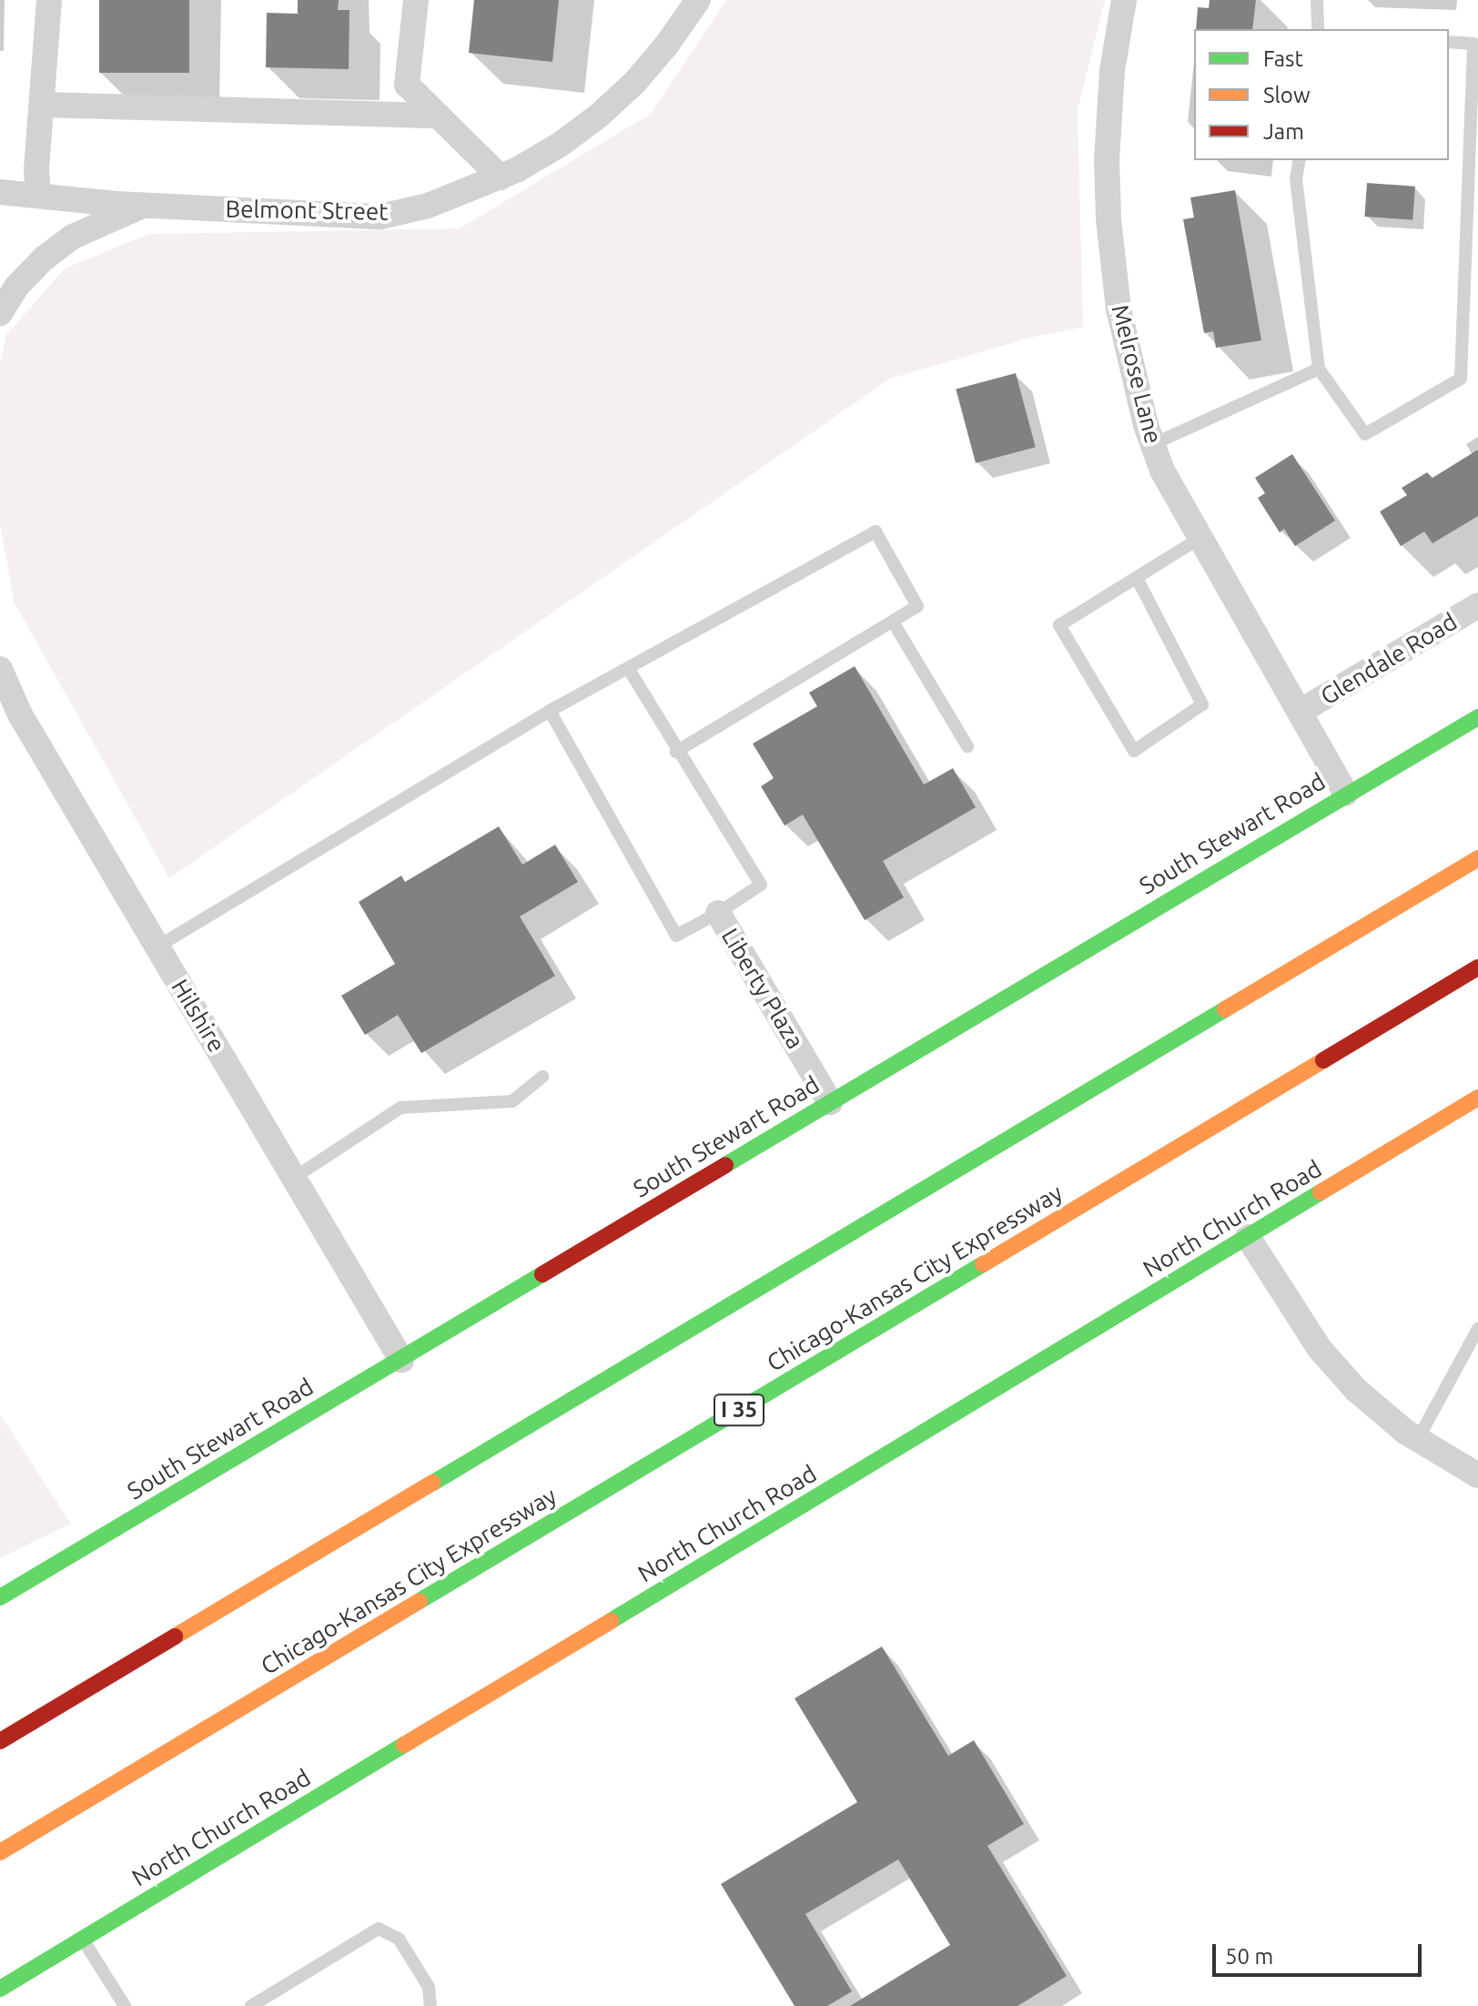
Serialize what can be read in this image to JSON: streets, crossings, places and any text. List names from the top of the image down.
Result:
{
  "streets": {
    "main road": [
      "South Stewart Road",
      "North Church Road",
      "Chicago-Kansas City Expressway",
      "I 35"
    ],
    "street": [
      "Belmont Street",
      "Melrose Lane",
      "Glendale Road",
      "Liberty Plaza",
      "Hilshire"
    ]
  },
  "crossings": [
    ["Melrose Lane", "Glendale Road"],
    ["Melrose Lane", "South Stewart Road"],
    ["South Stewart Road", "Liberty Plaza"],
    ["South Stewart Road", "Hilshire"]
  ],
  "legend": ["Fast", "Slow", "Jam"],
  "scale_bar": "50 m"
}
